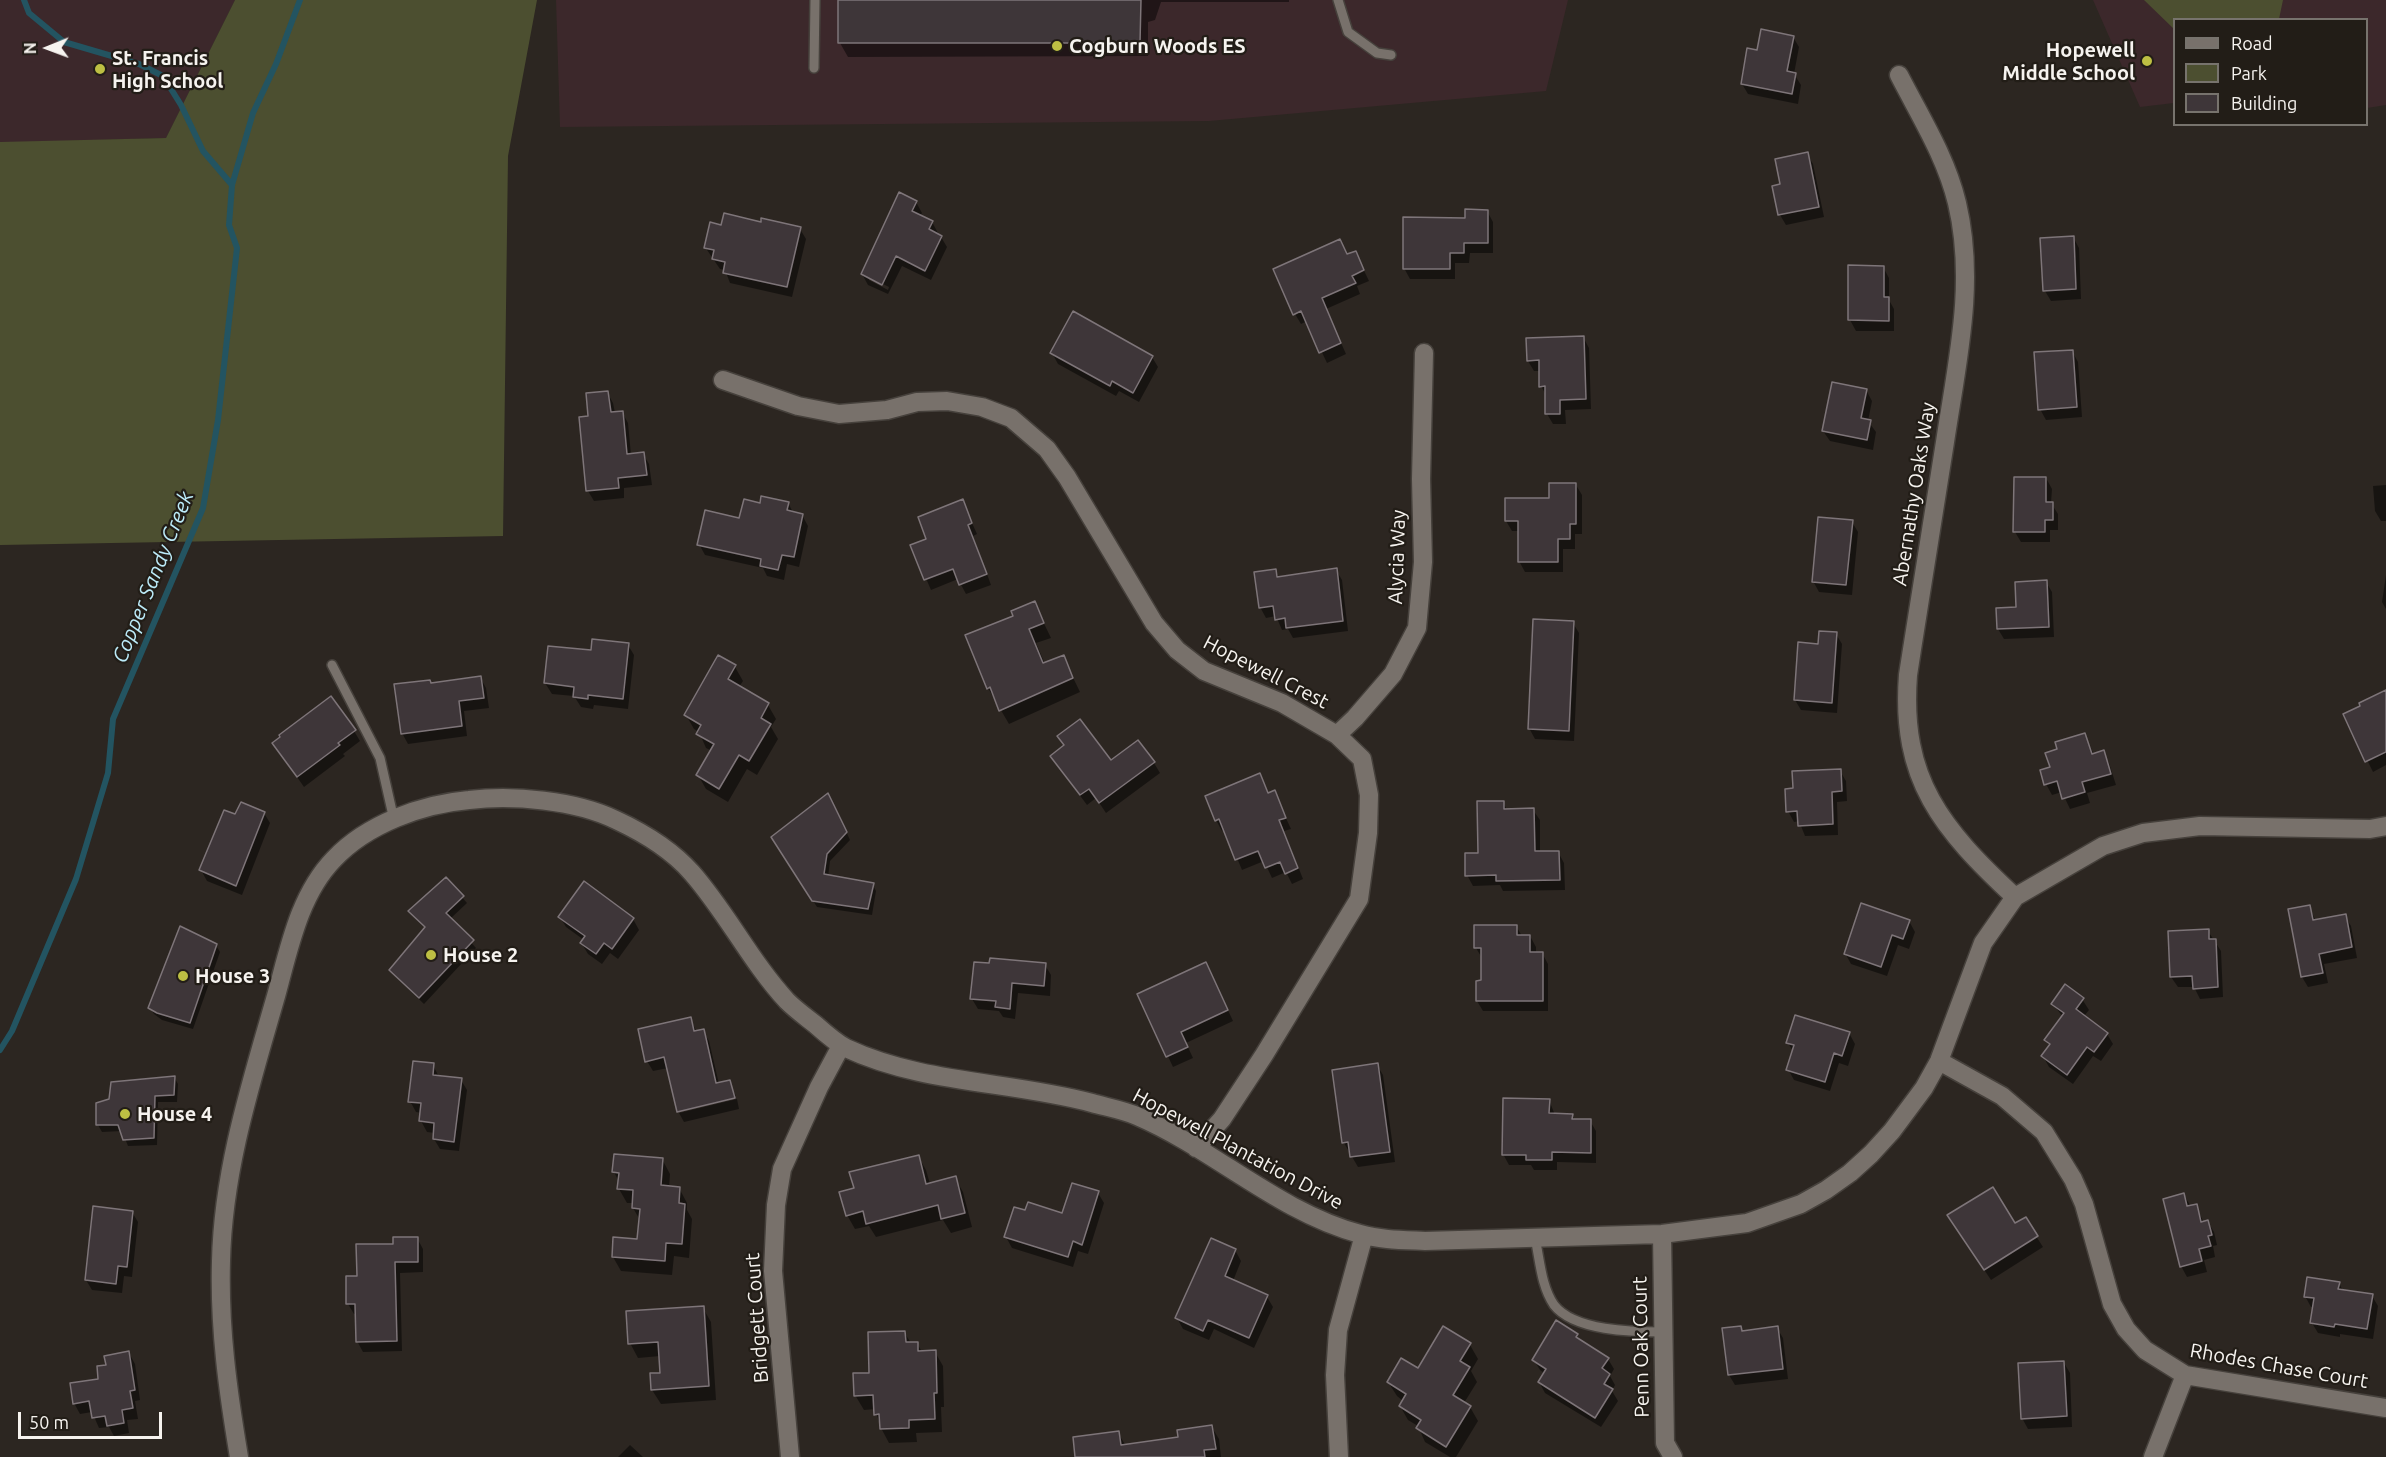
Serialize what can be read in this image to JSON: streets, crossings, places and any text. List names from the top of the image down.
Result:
{
  "streets": {
    "street": [
      "Abernathy Oaks Way",
      "Alycia Way",
      "Hopewell Crest",
      "Hopewell Plantation Drive",
      "Bridgett Court",
      "Penn Oak Court",
      "Rhodes Chase Court"
    ]
  },
  "crossings": [
    ["Abernathy Oaks Way", "Hopewell Plantation Drive"],
    ["Alycia Way", "Hopewell Crest"],
    ["Hopewell Crest", "Hopewell Plantation Drive"],
    ["Hopewell Plantation Drive", "Bridgett Court"],
    ["Hopewell Plantation Drive", "Penn Oak Court"],
    ["Hopewell Plantation Drive", "Rhodes Chase Court"]
  ],
  "water": ["Copper Sandy Creek"],
  "places": [
    "Cogburn Woods ES",
    "Hopewell Middle School",
    "St. Francis High School",
    "House 2",
    "House 3",
    "House 4"
  ],
  "legend": ["Road", "Park", "Building"],
  "scale_bar": "50 m",
  "north": "left"
}
